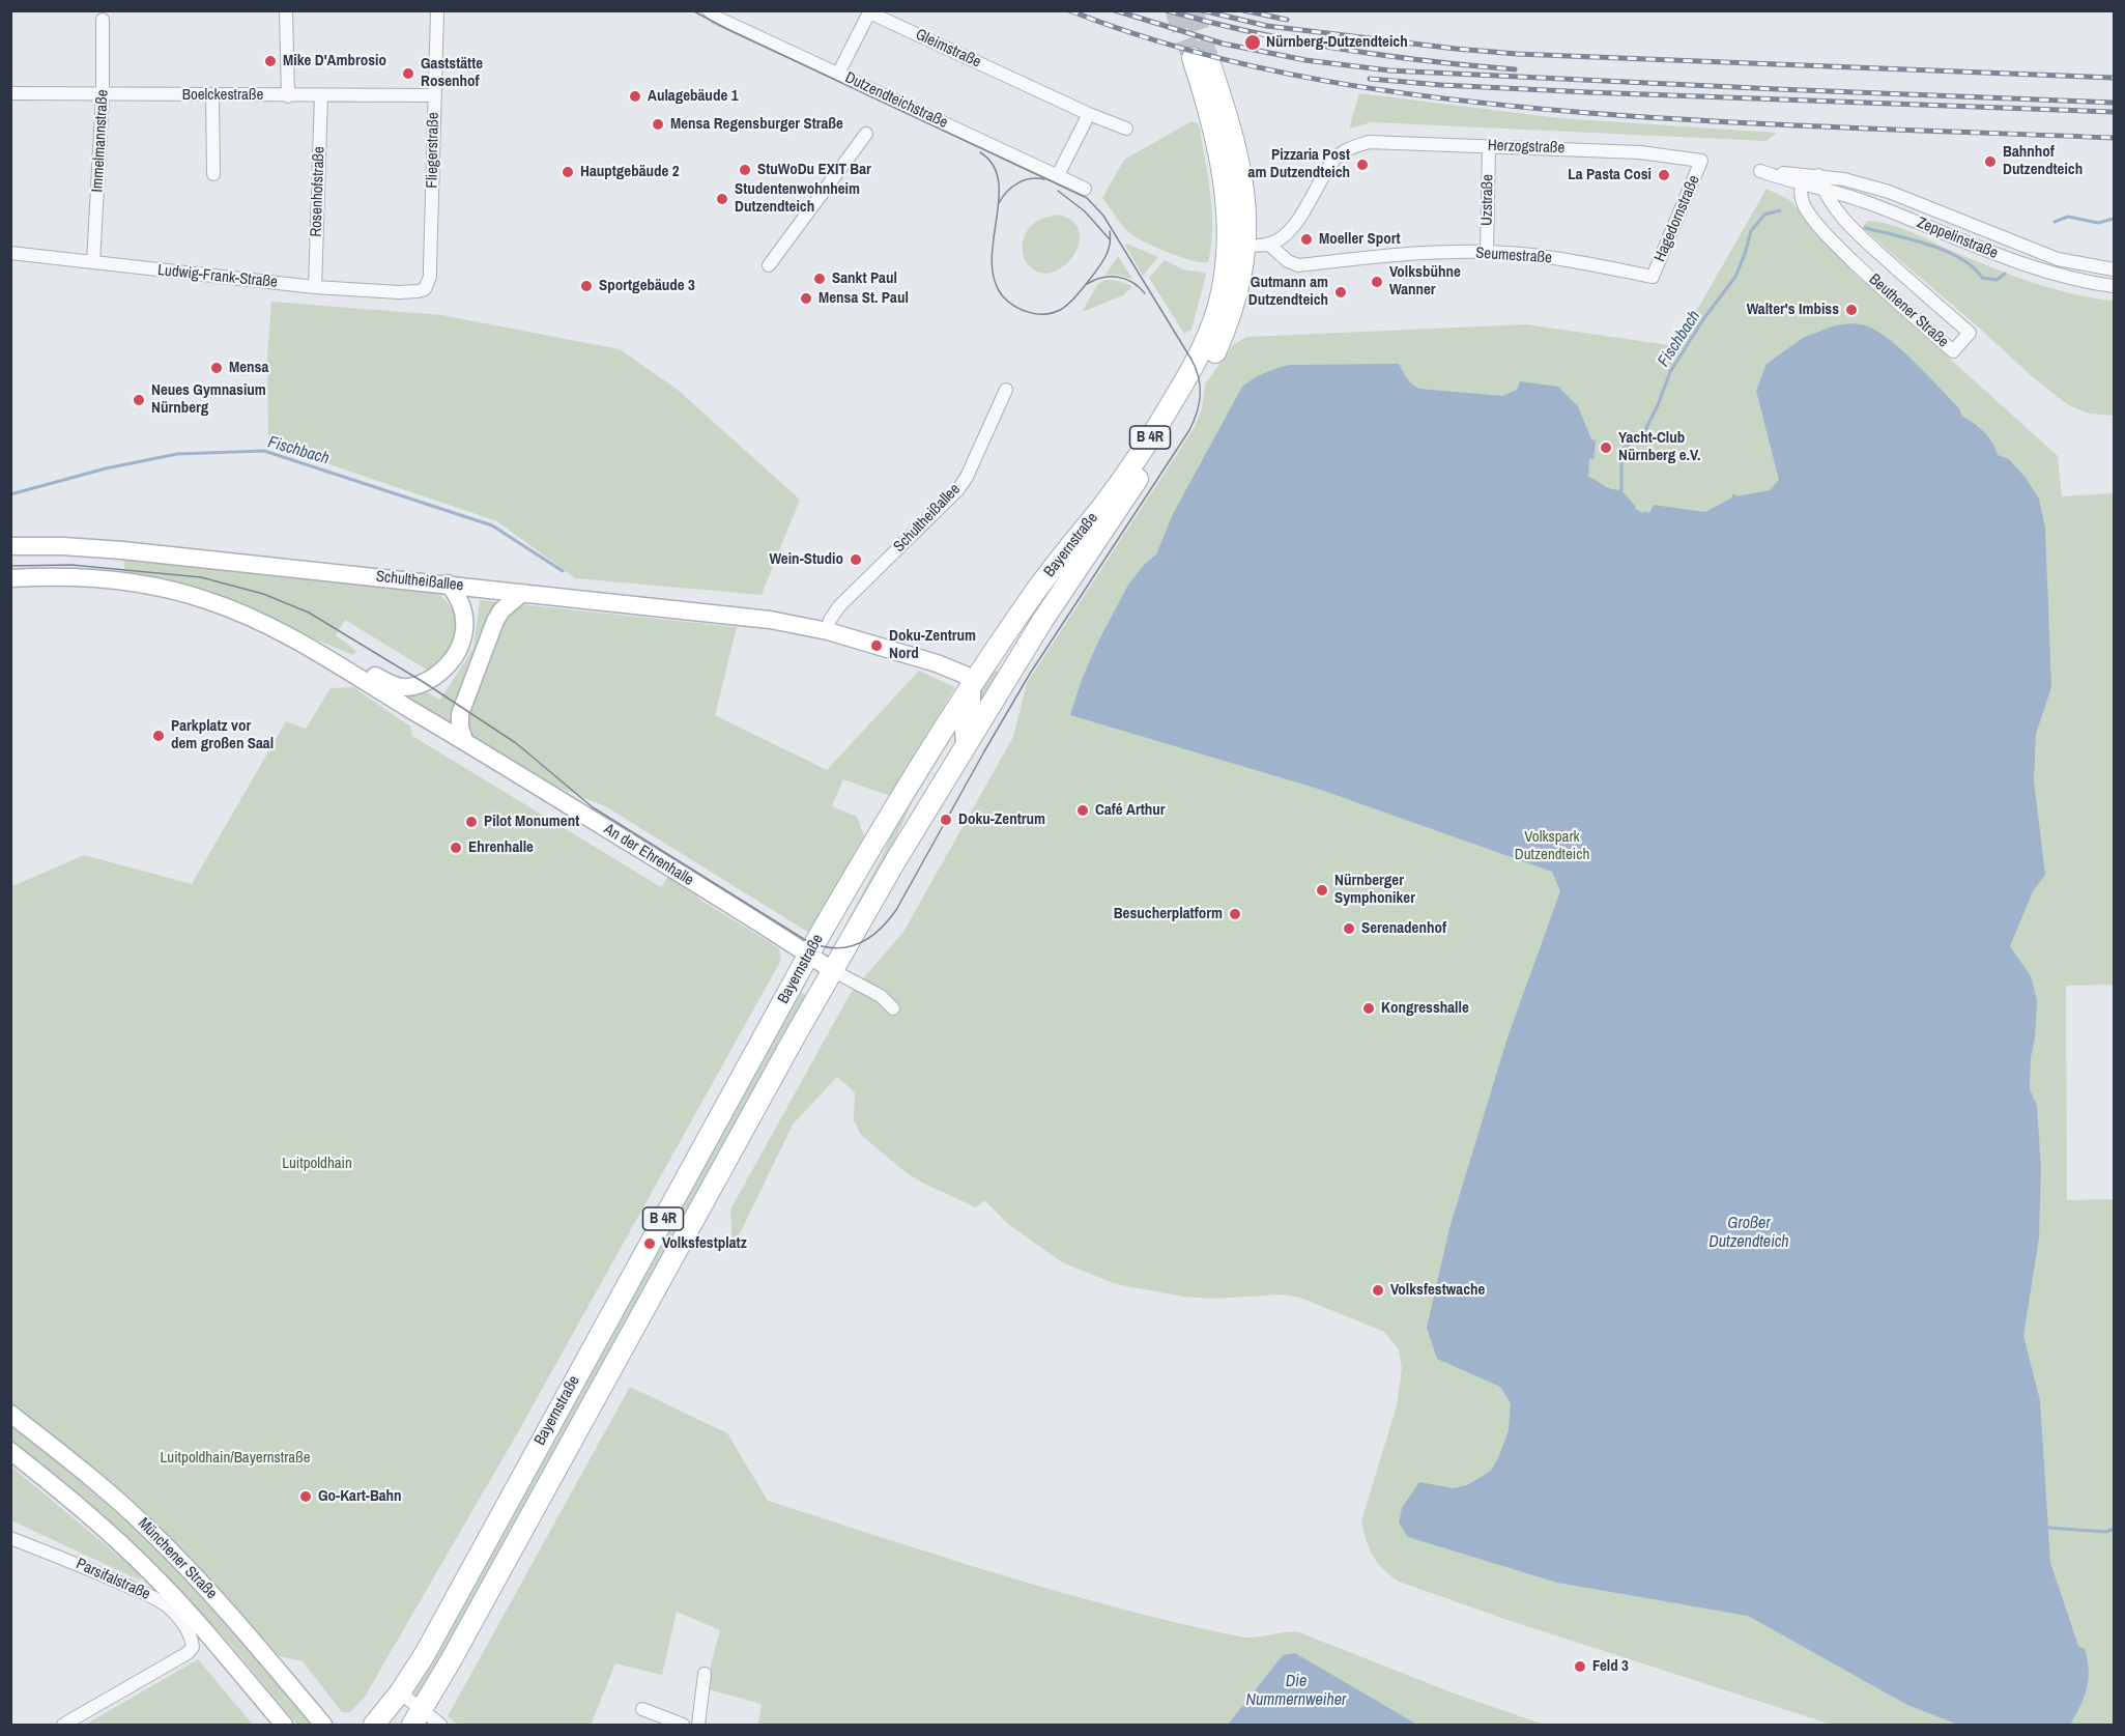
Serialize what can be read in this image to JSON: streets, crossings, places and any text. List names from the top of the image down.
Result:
{
  "streets": {
    "main road": [
      "B 4R",
      "Schultheißallee",
      "Bayernstraße",
      "An der Ehrenhalle",
      "Münchener Straße"
    ],
    "street": [
      "Gleimstraße",
      "Boelckestraße",
      "Dutzendteichstraße",
      "Immelmannstraße",
      "Herzogstraße",
      "Fliegerstraße",
      "Rosenhofstraße",
      "Uzstraße",
      "Hagedornstraße",
      "Zeppelinstraße",
      "Seumestraße",
      "Ludwig-Frank-Straße",
      "Beuthener Straße",
      "Parsifalstraße"
    ]
  },
  "crossings": [
    ["Gleimstraße", "Dutzendteichstraße"],
    ["Boelckestraße", "Immelmannstraße"],
    ["Boelckestraße", "Fliegerstraße"],
    ["Boelckestraße", "Rosenhofstraße"],
    ["Immelmannstraße", "Ludwig-Frank-Straße"],
    ["Herzogstraße", "Uzstraße"],
    ["Herzogstraße", "Hagedornstraße"],
    ["Herzogstraße", "Seumestraße"],
    ["Fliegerstraße", "Ludwig-Frank-Straße"],
    ["Rosenhofstraße", "Ludwig-Frank-Straße"],
    ["Uzstraße", "Seumestraße"],
    ["Hagedornstraße", "Seumestraße"],
    ["Zeppelinstraße", "Beuthener Straße"],
    ["B 4R", "Bayernstraße"],
    ["B 4R", "An der Ehrenhalle"],
    ["Schultheißallee", "Bayernstraße"],
    ["Bayernstraße", "An der Ehrenhalle"]
  ],
  "water": ["Fischbach", "Großer Dutzendteich", "Die Nummernweiher"],
  "parks": ["Volkspark Dutzendteich", "Luitpoldhain", "Luitpoldhain/Bayernstraße"],
  "places": [
    "Nürnberg-Dutzendteich",
    "Mike D'Ambrosio",
    "Gaststätte Rosenhof",
    "Aulagebäude 1",
    "Mensa Regensburger Straße",
    "Bahnhof Dutzendteich",
    "Pizzaria Post am Dutzendteich",
    "StuWoDu EXIT Bar",
    "Hauptgebäude 2",
    "La Pasta Cosi",
    "Studentenwohnheim Dutzendteich",
    "Moeller Sport",
    "Sankt Paul",
    "Volksbühne Wanner",
    "Sportgebäude 3",
    "Gutmann am Dutzendteich",
    "Mensa St. Paul",
    "Walter's Imbiss",
    "Mensa",
    "Neues Gymnasium Nürnberg",
    "Yacht-Club Nürnberg e.V.",
    "Wein-Studio",
    "Doku-Zentrum Nord",
    "Parkplatz vor dem großen Saal",
    "Café Arthur",
    "Doku-Zentrum",
    "Pilot Monument",
    "Ehrenhalle",
    "Nürnberger Symphoniker",
    "Besucherplatform",
    "Serenadenhof",
    "Kongresshalle",
    "Volksfestplatz",
    "Volksfestwache",
    "Go-Kart-Bahn",
    "Feld 3"
  ]
}
